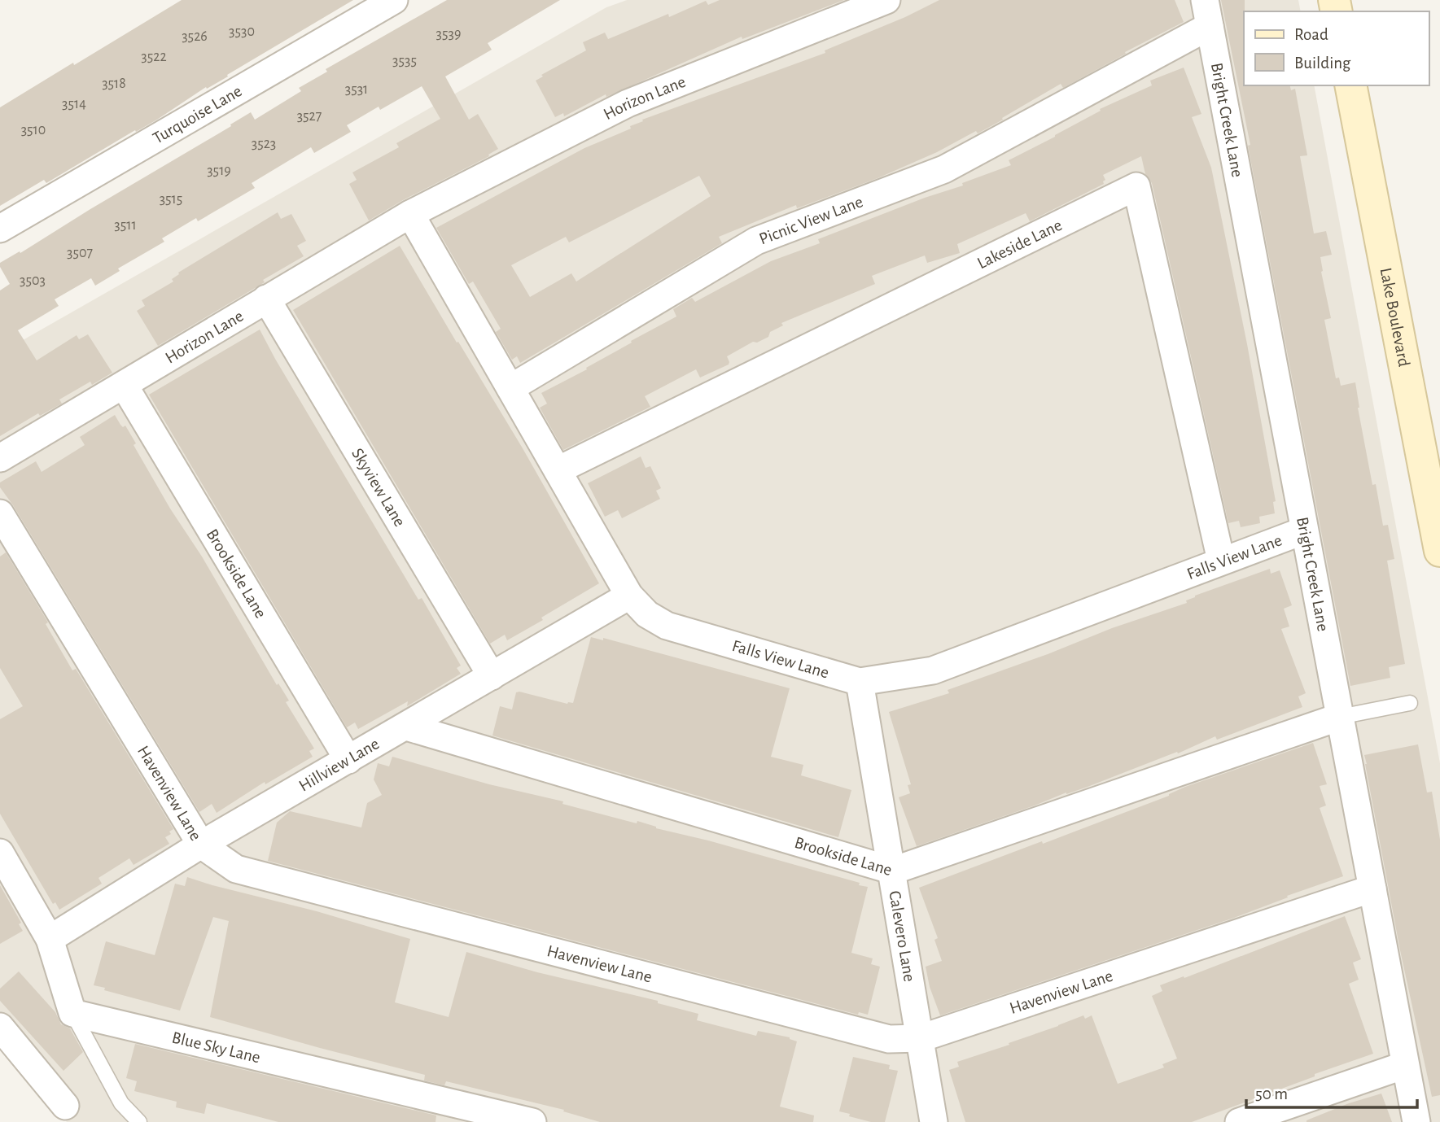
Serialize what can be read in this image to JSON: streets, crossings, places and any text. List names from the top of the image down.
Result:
{
  "streets": {
    "main road": ["Lake Boulevard"],
    "street": [
      "Horizon Lane",
      "Turquoise Lane",
      "Bright Creek Lane",
      "Picnic View Lane",
      "Lakeside Lane",
      "Skyview Lane",
      "Falls View Lane",
      "Brookside Lane",
      "Hillview Lane",
      "Havenview Lane",
      "Calevero Lane",
      "Blue Sky Lane"
    ]
  },
  "crossings": [
    ["Horizon Lane", "Skyview Lane"],
    ["Horizon Lane", "Falls View Lane"],
    ["Horizon Lane", "Brookside Lane"],
    ["Bright Creek Lane", "Picnic View Lane"],
    ["Bright Creek Lane", "Falls View Lane"],
    ["Bright Creek Lane", "Brookside Lane"],
    ["Bright Creek Lane", "Havenview Lane"],
    ["Picnic View Lane", "Falls View Lane"],
    ["Lakeside Lane", "Falls View Lane"],
    ["Skyview Lane", "Hillview Lane"],
    ["Falls View Lane", "Hillview Lane"],
    ["Falls View Lane", "Calevero Lane"],
    ["Brookside Lane", "Hillview Lane"],
    ["Brookside Lane", "Calevero Lane"],
    ["Hillview Lane", "Havenview Lane"],
    ["Havenview Lane", "Calevero Lane"]
  ],
  "house_numbers": [
    "3530",
    "3539",
    "3526",
    "3522",
    "3535",
    "3518",
    "3531",
    "3514",
    "3527",
    "3510",
    "3523",
    "3519",
    "3515",
    "3511",
    "3507",
    "3503"
  ],
  "legend": ["Road", "Building"],
  "scale_bar": "50 m"
}
